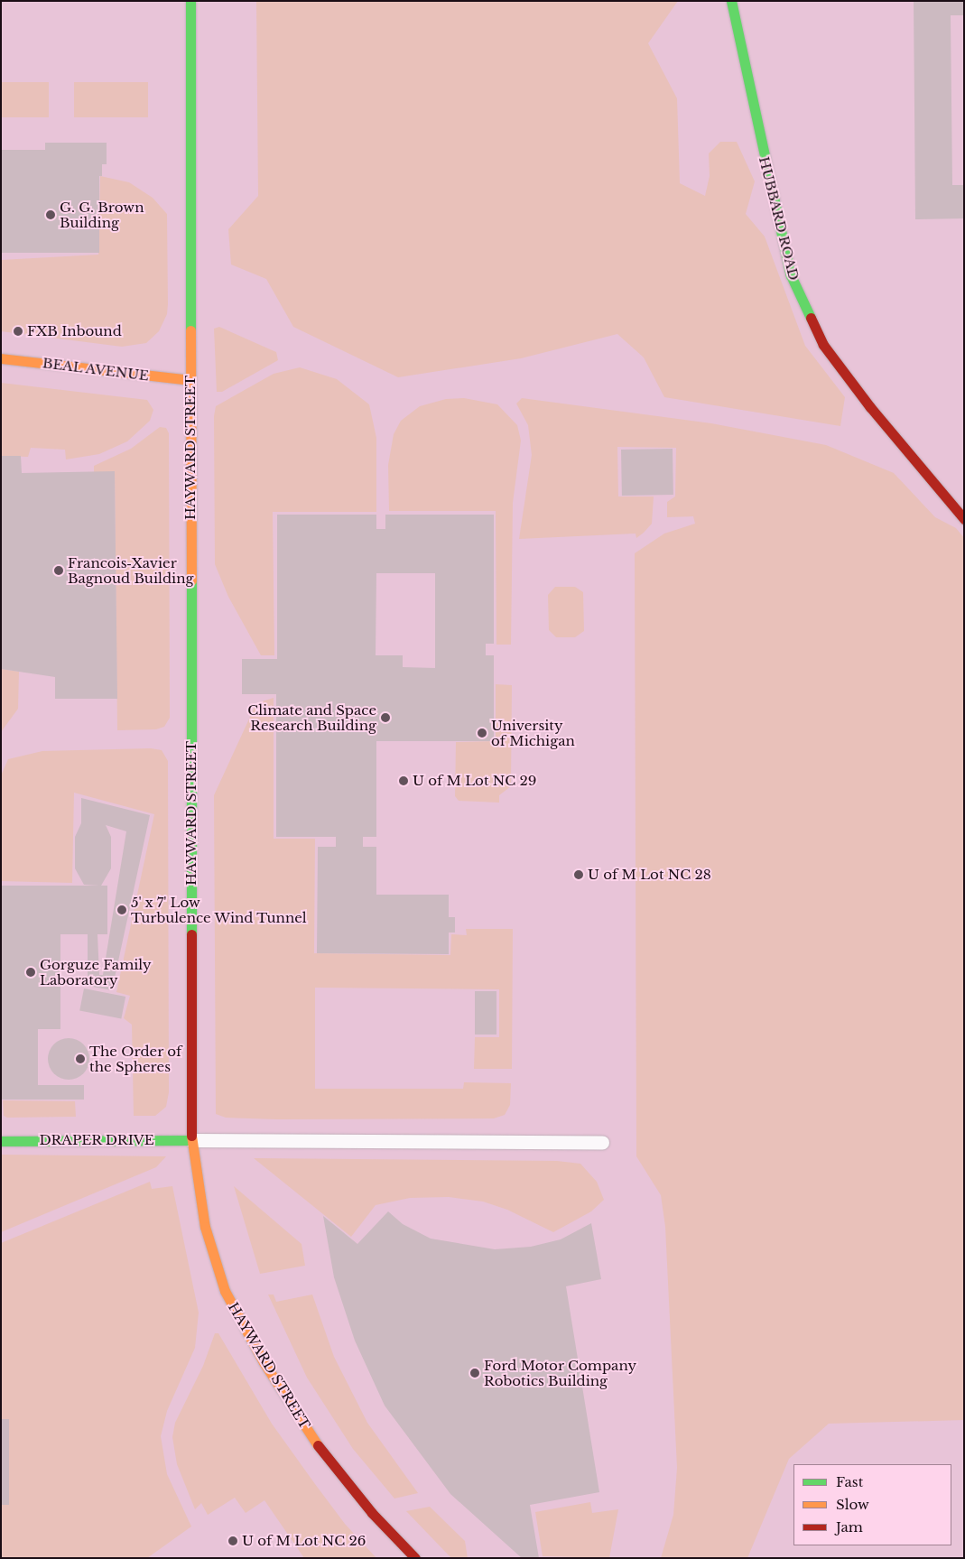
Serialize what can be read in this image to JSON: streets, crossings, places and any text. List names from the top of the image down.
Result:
{
  "streets": {
    "street": [
      "HUBBARD ROAD",
      "BEAL AVENUE",
      "HAYWARD STREET",
      "DRAPER DRIVE"
    ]
  },
  "crossings": [
    ["BEAL AVENUE", "HAYWARD STREET"],
    ["HAYWARD STREET", "DRAPER DRIVE"]
  ],
  "places": [
    "G. G. Brown Building",
    "FXB Inbound",
    "Francois‑Xavier Bagnoud Building",
    "Climate and Space Research Building",
    "University of Michigan",
    "U of M Lot NC 29",
    "U of M Lot NC 28",
    "5' x 7' Low Turbulence Wind Tunnel",
    "Gorguze Family Laboratory",
    "The Order of the Spheres",
    "Ford Motor Company Robotics Building",
    "U of M Lot NC 26"
  ],
  "legend": ["Fast", "Slow", "Jam"]
}
